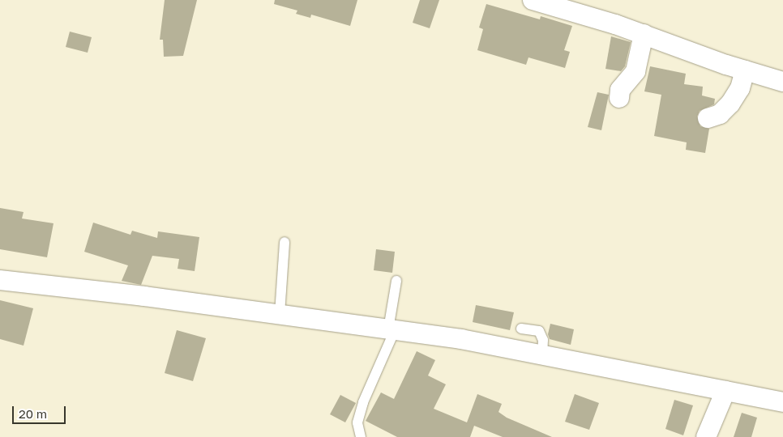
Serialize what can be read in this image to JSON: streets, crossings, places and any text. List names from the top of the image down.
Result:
{
  "scale_bar": "20 m"
}
